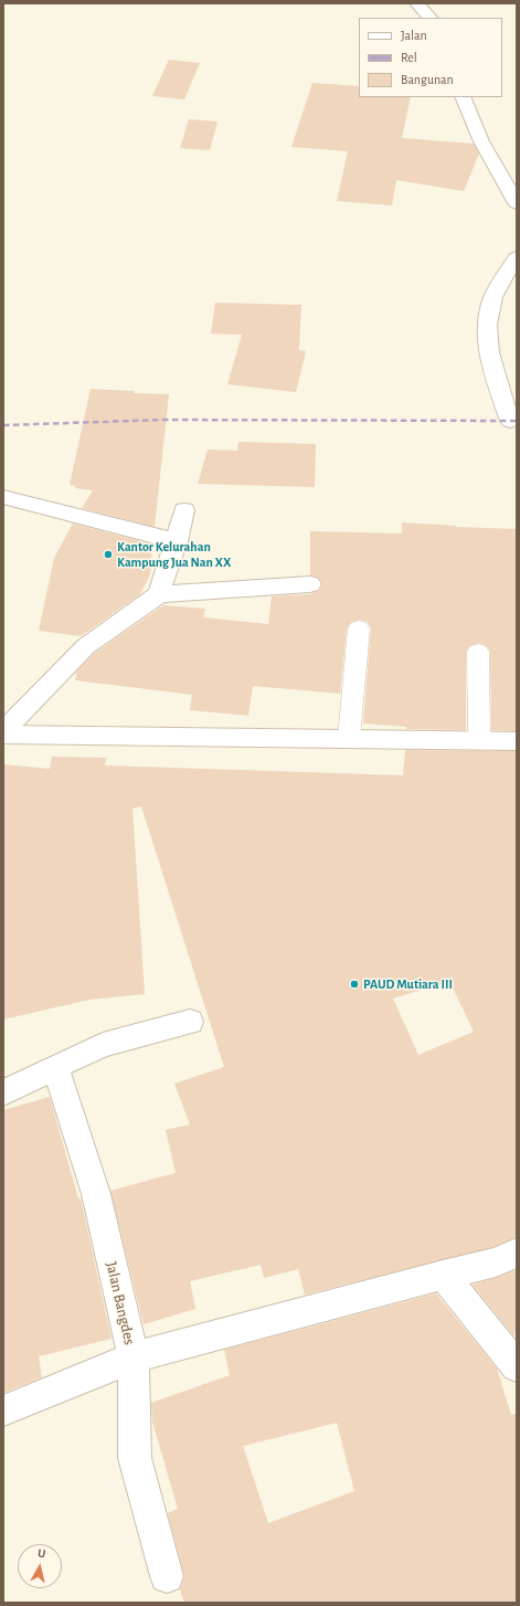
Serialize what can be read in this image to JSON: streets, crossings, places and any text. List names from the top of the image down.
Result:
{
  "streets": {
    "street": ["Jalan Bangdes"]
  },
  "places": ["Kantor Kelurahan Kampung Jua Nan XX", "PAUD Mutiara III"],
  "legend": ["Jalan", "Rel", "Bangunan"],
  "north": "top"
}
